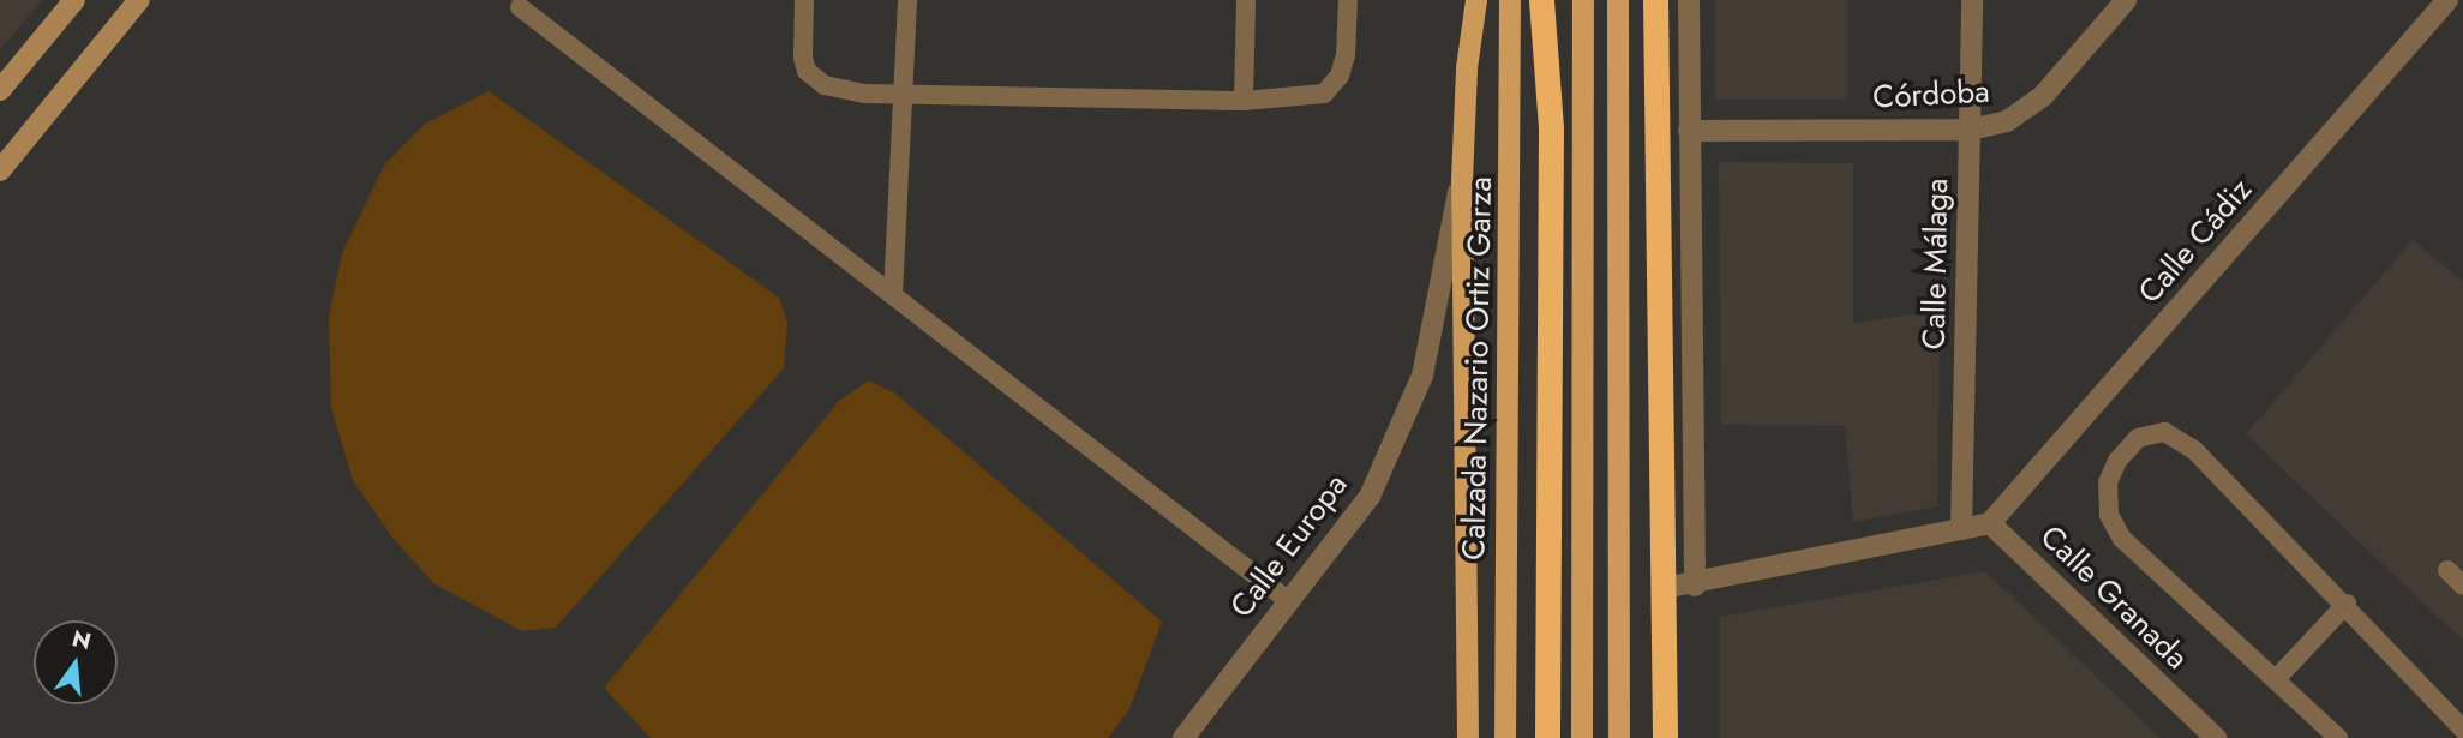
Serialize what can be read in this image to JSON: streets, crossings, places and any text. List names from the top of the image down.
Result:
{
  "streets": {
    "main road": ["Calzada Nazario Ortiz Garza"],
    "street": [
      "Córdoba",
      "Calle Cádiz",
      "Calle Málaga",
      "Calle Europa",
      "Calle Granada"
    ]
  },
  "crossings": [
    ["Córdoba", "Calle Málaga"],
    ["Calle Cádiz", "Calle Granada"],
    ["Calle Málaga", "Calle Granada"]
  ],
  "north": "top"
}
